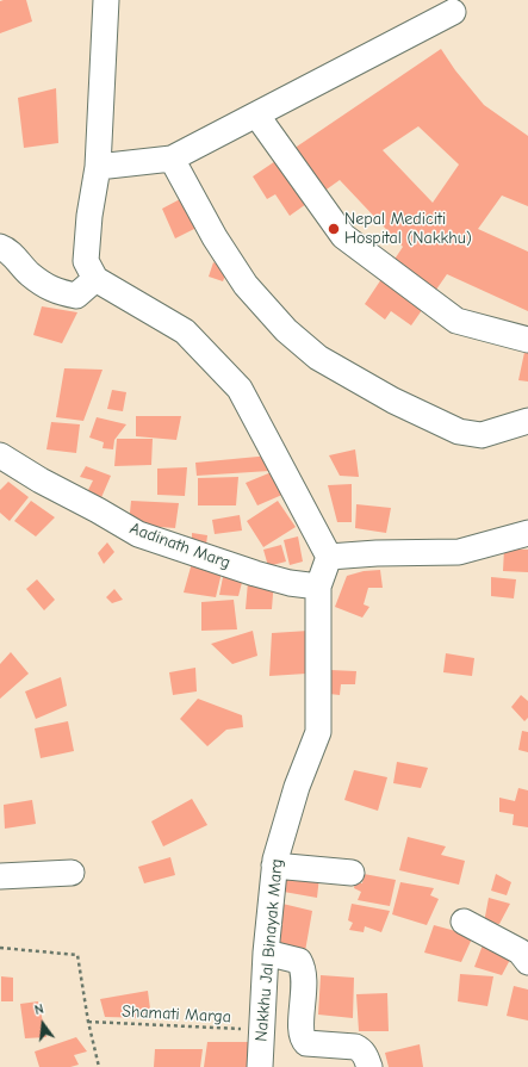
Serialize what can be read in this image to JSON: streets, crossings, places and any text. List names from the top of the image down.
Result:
{
  "streets": {
    "street": ["Aadinath Marg", "Nakkhu Jal Binayak Marg"],
    "path": ["Shamati Marga"]
  },
  "crossings": [
    ["Aadinath Marg", "Nakkhu Jal Binayak Marg"],
    ["Nakkhu Jal Binayak Marg", "Shamati Marga"]
  ],
  "places": ["Nepal Mediciti Hospital (Nakkhu)"],
  "north": "top"
}
